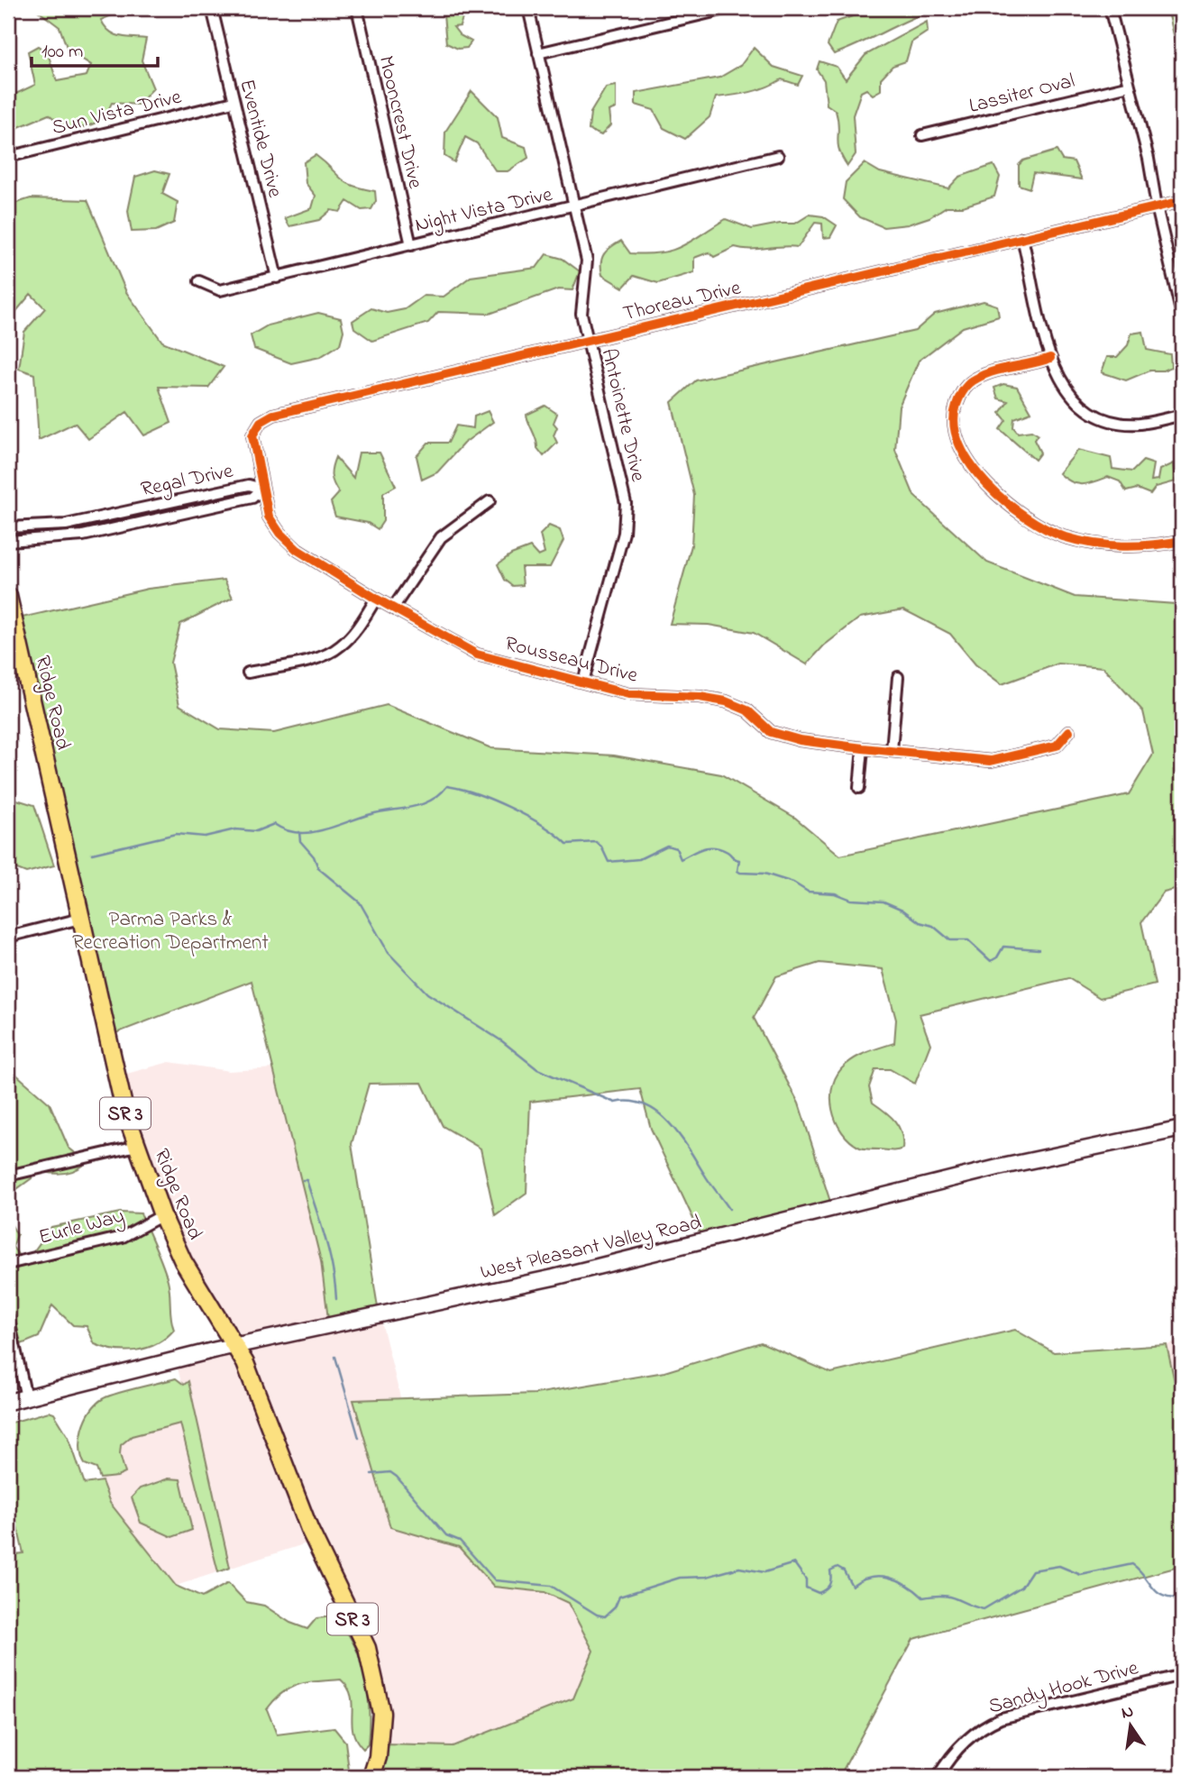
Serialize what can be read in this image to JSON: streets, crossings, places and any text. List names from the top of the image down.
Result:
{
  "streets": {
    "main road": ["Ridge Road", "SR 3", "West Pleasant Valley Road"],
    "street": [
      "Lassiter Oval",
      "Sun Vista Drive",
      "Mooncrest Drive",
      "Eventide Drive",
      "Night Vista Drive",
      "Thoreau Drive",
      "Antoinette Drive",
      "Regal Drive",
      "Rousseau Drive",
      "Eurle Way",
      "Sandy Hook Drive"
    ]
  },
  "crossings": [
    ["Sun Vista Drive", "Eventide Drive"],
    ["Mooncrest Drive", "Night Vista Drive"],
    ["Eventide Drive", "Night Vista Drive"],
    ["Night Vista Drive", "Antoinette Drive"],
    ["Thoreau Drive", "Antoinette Drive"],
    ["Thoreau Drive", "Regal Drive"],
    ["Thoreau Drive", "Rousseau Drive"],
    ["Antoinette Drive", "Rousseau Drive"],
    ["Regal Drive", "Rousseau Drive"],
    ["Ridge Road", "Eurle Way"],
    ["Ridge Road", "West Pleasant Valley Road"]
  ],
  "parks": ["Parma Parks & Recreation Department"],
  "scale_bar": "100 m",
  "north": "top"
}
